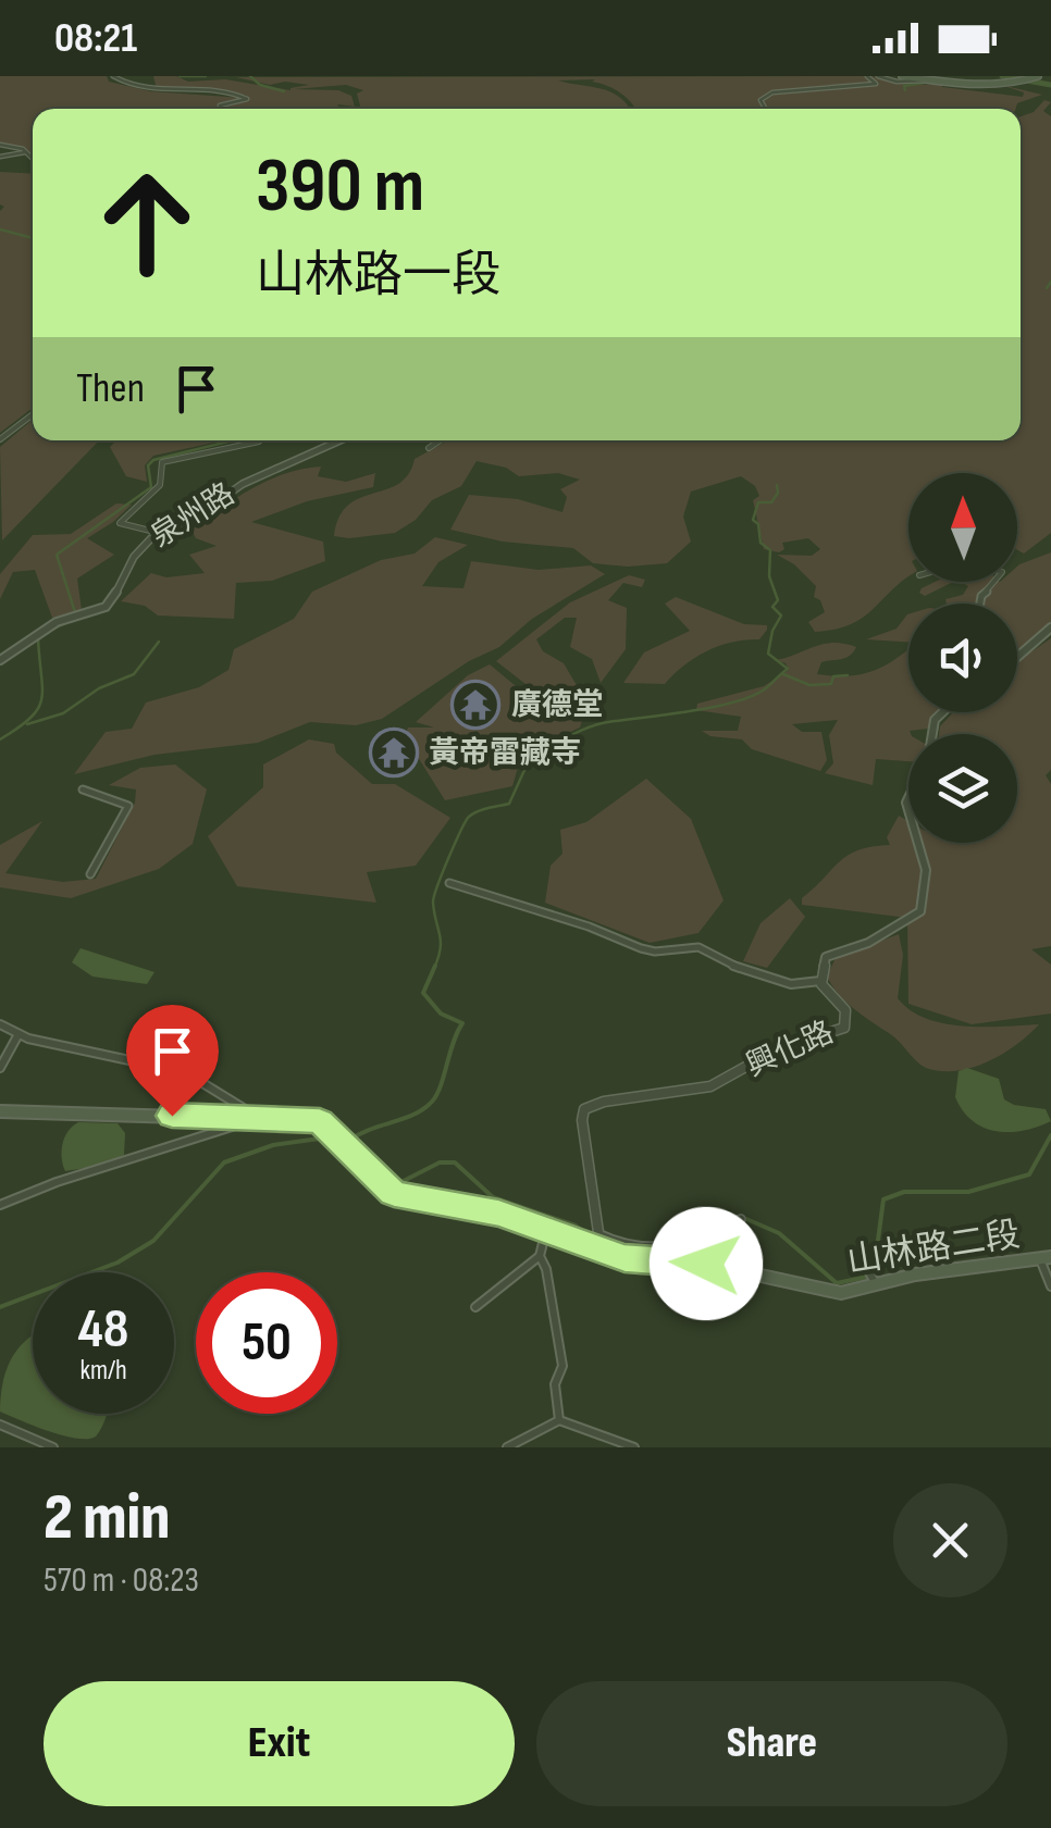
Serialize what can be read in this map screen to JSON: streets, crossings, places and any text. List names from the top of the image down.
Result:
{
  "streets": {
    "main road": ["山林路二段"],
    "street": ["泉州路", "興化路"]
  },
  "crossings": [
    ["興化路", "山林路二段"]
  ],
  "places": {
    "temple": ["廣德堂", "黃帝雷藏寺"]
  },
  "north": "top",
  "page": {
    "status": "08:21",
    "turn": ["390 m", "山林路一段"],
    "then": "Then",
    "speed": "48 km/h",
    "limit": "50",
    "heading": ["2 min", "570 m · 08:23"],
    "buttons": ["Exit", "Share"]
  }
}
